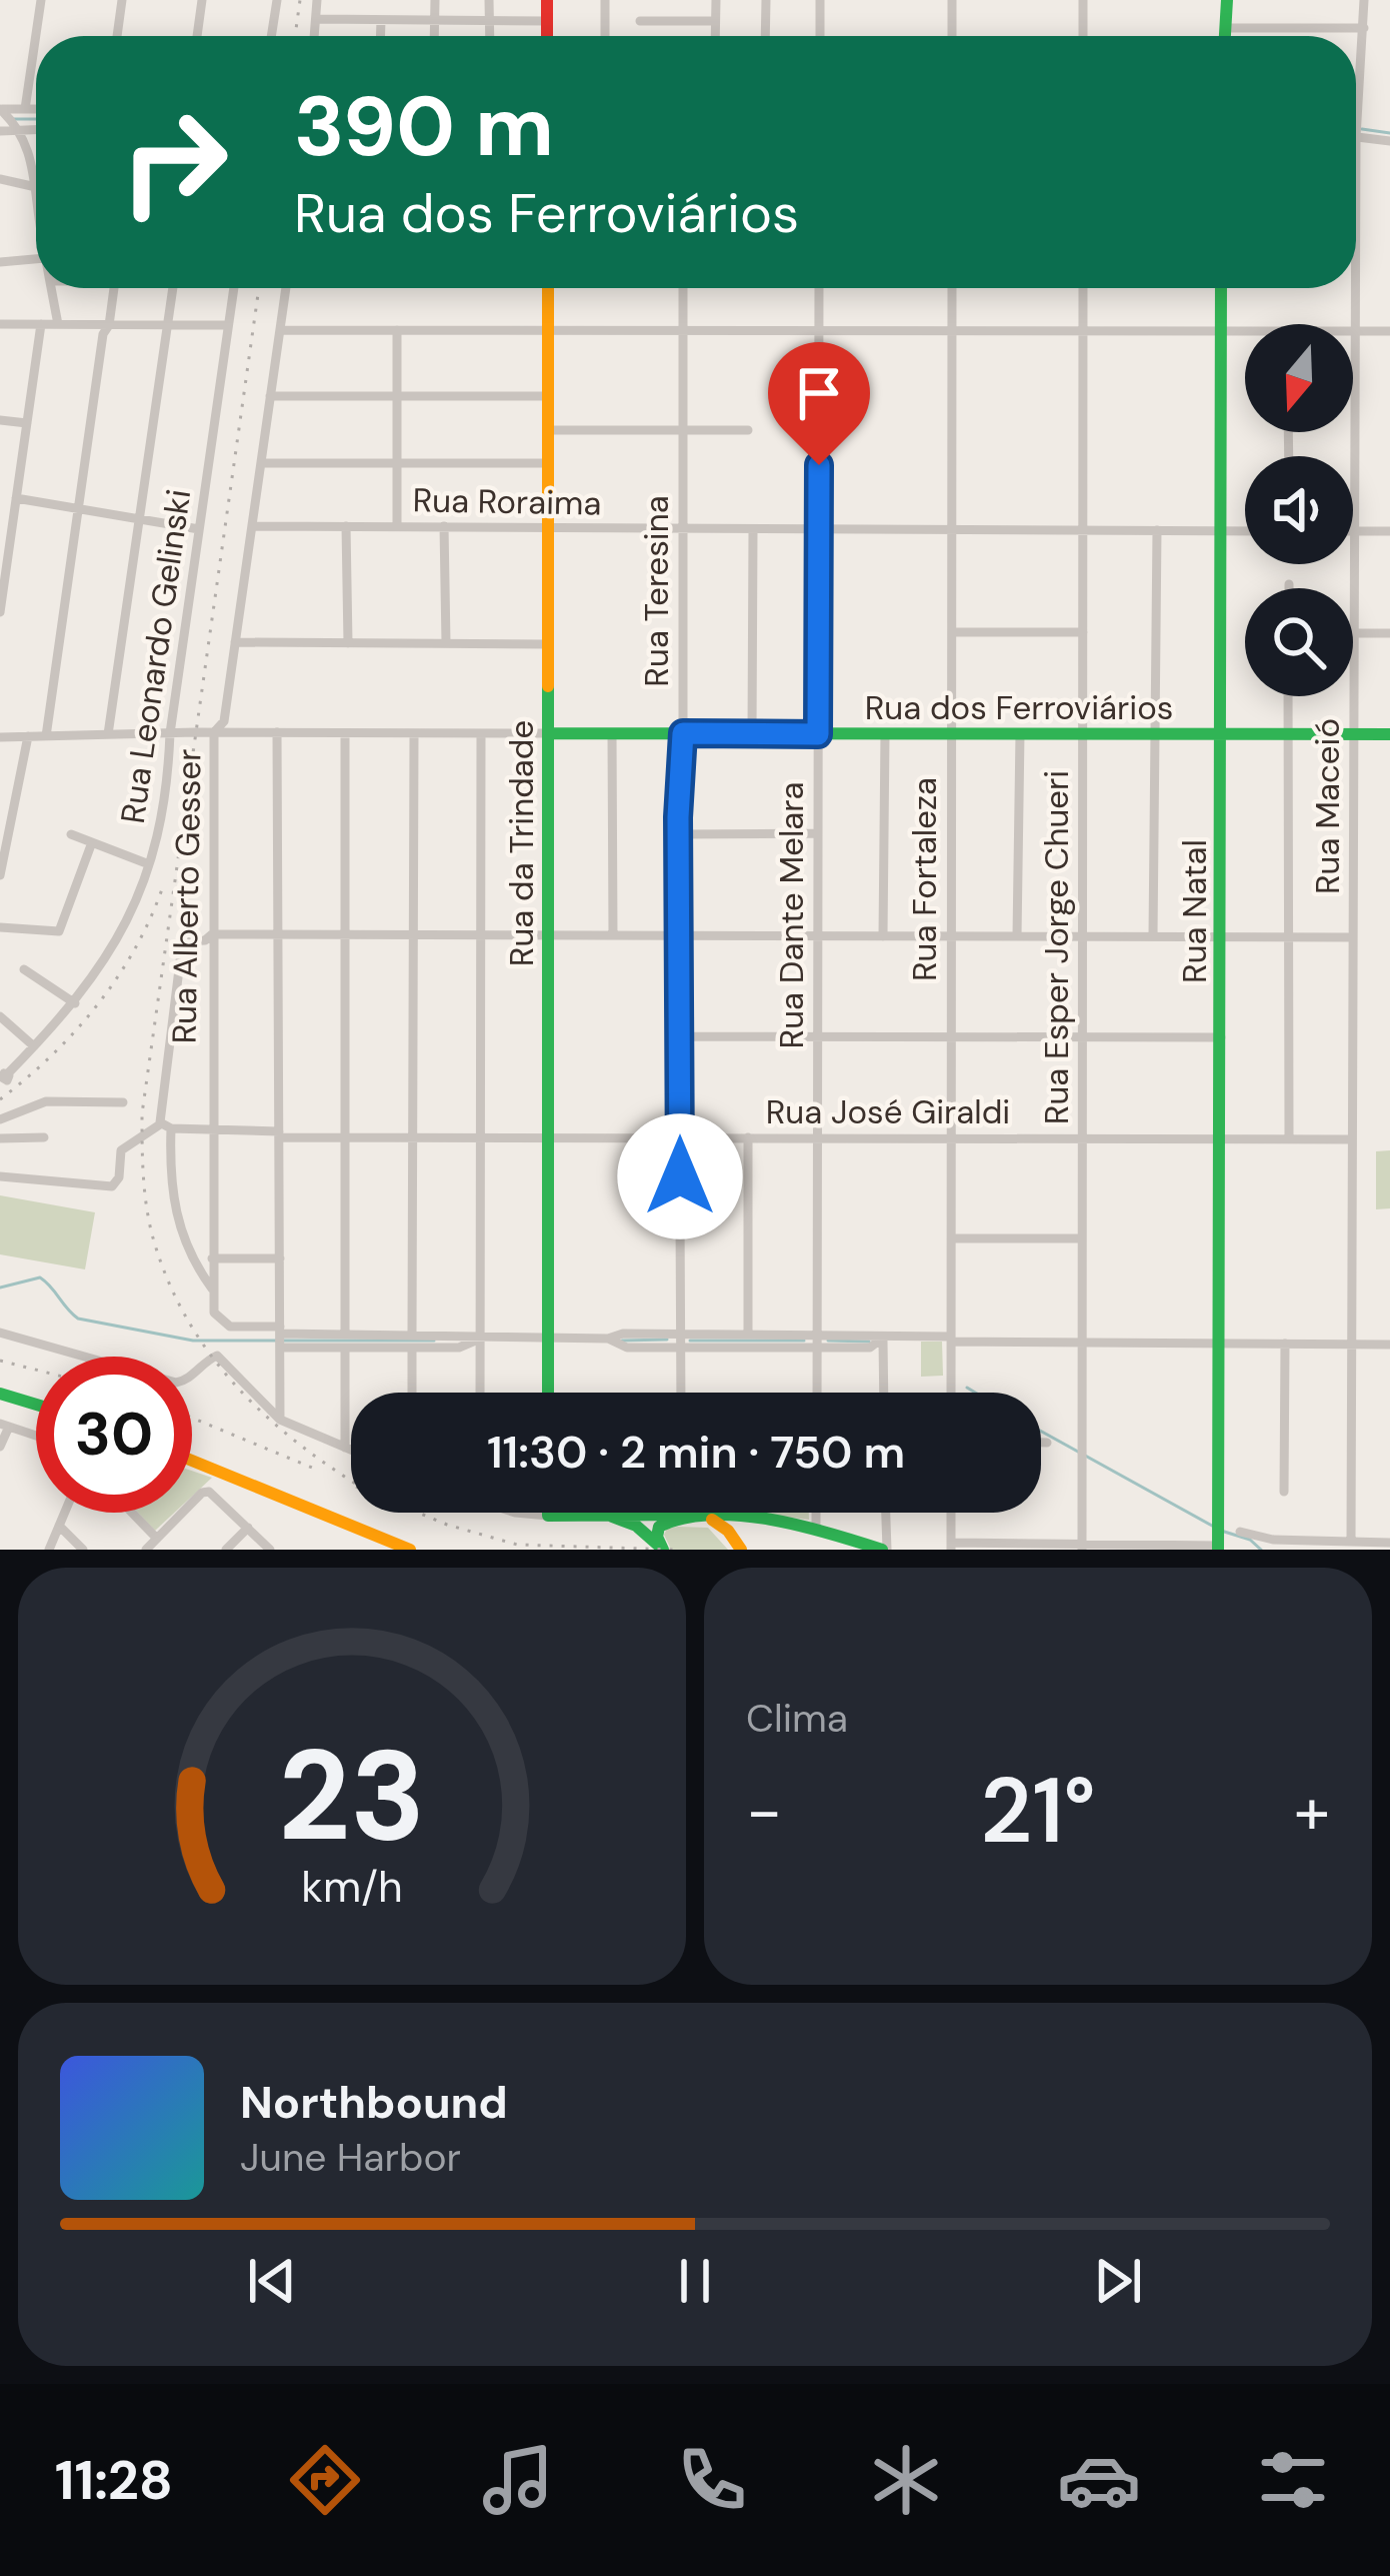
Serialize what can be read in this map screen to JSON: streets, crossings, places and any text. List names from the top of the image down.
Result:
{
  "streets": {
    "street": [
      "Rua Roraima",
      "Rua Teresina",
      "Rua Leonardo Gelinski",
      "Rua dos Ferroviários",
      "Rua Maceió",
      "Rua da Trindade",
      "Rua Fortaleza",
      "Rua Alberto Gesser",
      "Rua Natal",
      "Rua Dante Melara",
      "Rua Esper Jorge Chueri",
      "Rua José Giraldi"
    ]
  },
  "crossings": [
    ["Rua Roraima", "Rua Teresina"],
    ["Rua Roraima", "Rua da Trindade"],
    ["Rua Roraima", "Rua Fortaleza"],
    ["Rua Roraima", "Rua Alberto Gesser"],
    ["Rua Roraima", "Rua Natal"],
    ["Rua Roraima", "Rua Dante Melara"],
    ["Rua Roraima", "Rua Esper Jorge Chueri"],
    ["Rua Teresina", "Rua dos Ferroviários"],
    ["Rua Teresina", "Rua José Giraldi"],
    ["Rua Leonardo Gelinski", "Rua dos Ferroviários"],
    ["Rua dos Ferroviários", "Rua Maceió"],
    ["Rua dos Ferroviários", "Rua da Trindade"],
    ["Rua dos Ferroviários", "Rua Fortaleza"],
    ["Rua dos Ferroviários", "Rua Alberto Gesser"],
    ["Rua dos Ferroviários", "Rua Natal"],
    ["Rua dos Ferroviários", "Rua Dante Melara"],
    ["Rua dos Ferroviários", "Rua Esper Jorge Chueri"],
    ["Rua Maceió", "Rua José Giraldi"],
    ["Rua da Trindade", "Rua José Giraldi"],
    ["Rua Fortaleza", "Rua José Giraldi"],
    ["Rua Alberto Gesser", "Rua José Giraldi"],
    ["Rua Natal", "Rua José Giraldi"],
    ["Rua Dante Melara", "Rua José Giraldi"],
    ["Rua Esper Jorge Chueri", "Rua José Giraldi"]
  ],
  "north": "bottom",
  "page": {
    "turn": ["390 m", "Rua dos Ferroviários"],
    "limit": "30",
    "trip": "11:30 · 2 min · 750 m",
    "tile": "Clima",
    "heat": ["−", "21°", "+"],
    "song": ["Northbound", "June Harbor"],
    "tabs": "11:28",
    "gauge": ["23", "km/h"]
  }
}
